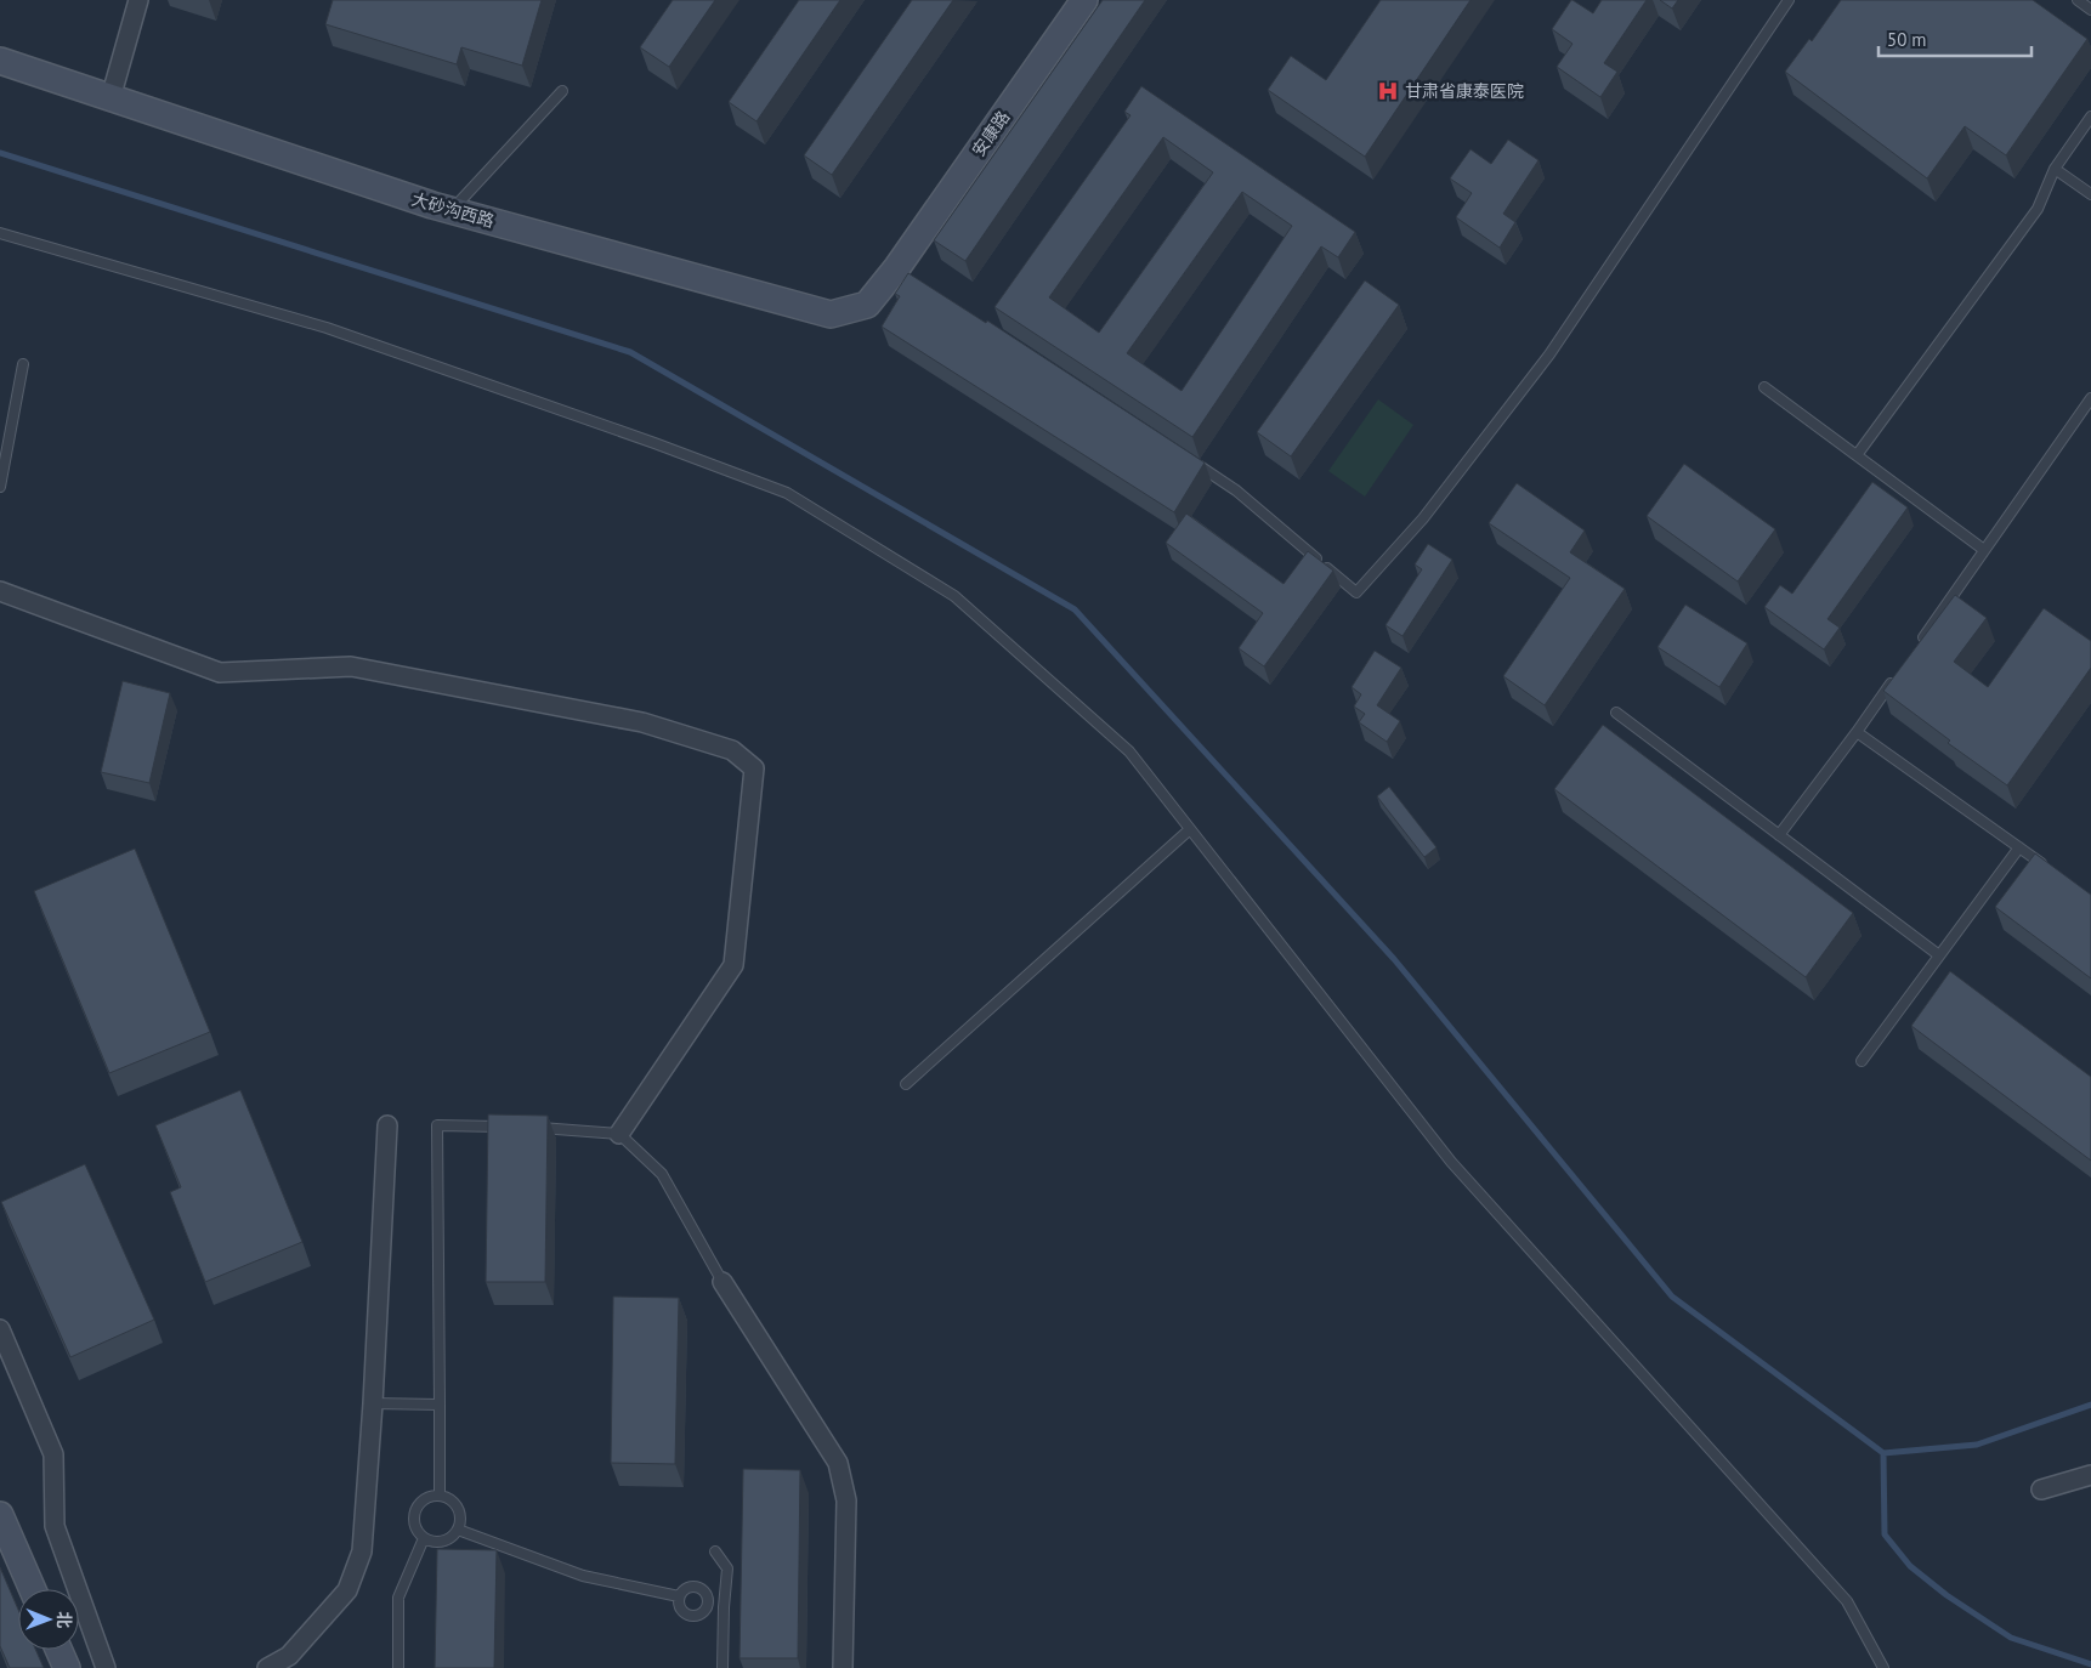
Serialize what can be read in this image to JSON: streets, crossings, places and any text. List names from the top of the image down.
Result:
{
  "streets": {
    "street": ["安康路", "大砂沟西路"]
  },
  "crossings": [
    ["安康路", "大砂沟西路"]
  ],
  "places": {
    "hospital": ["甘肃省康泰医院"]
  },
  "scale_bar": "50 m",
  "north": "right"
}
